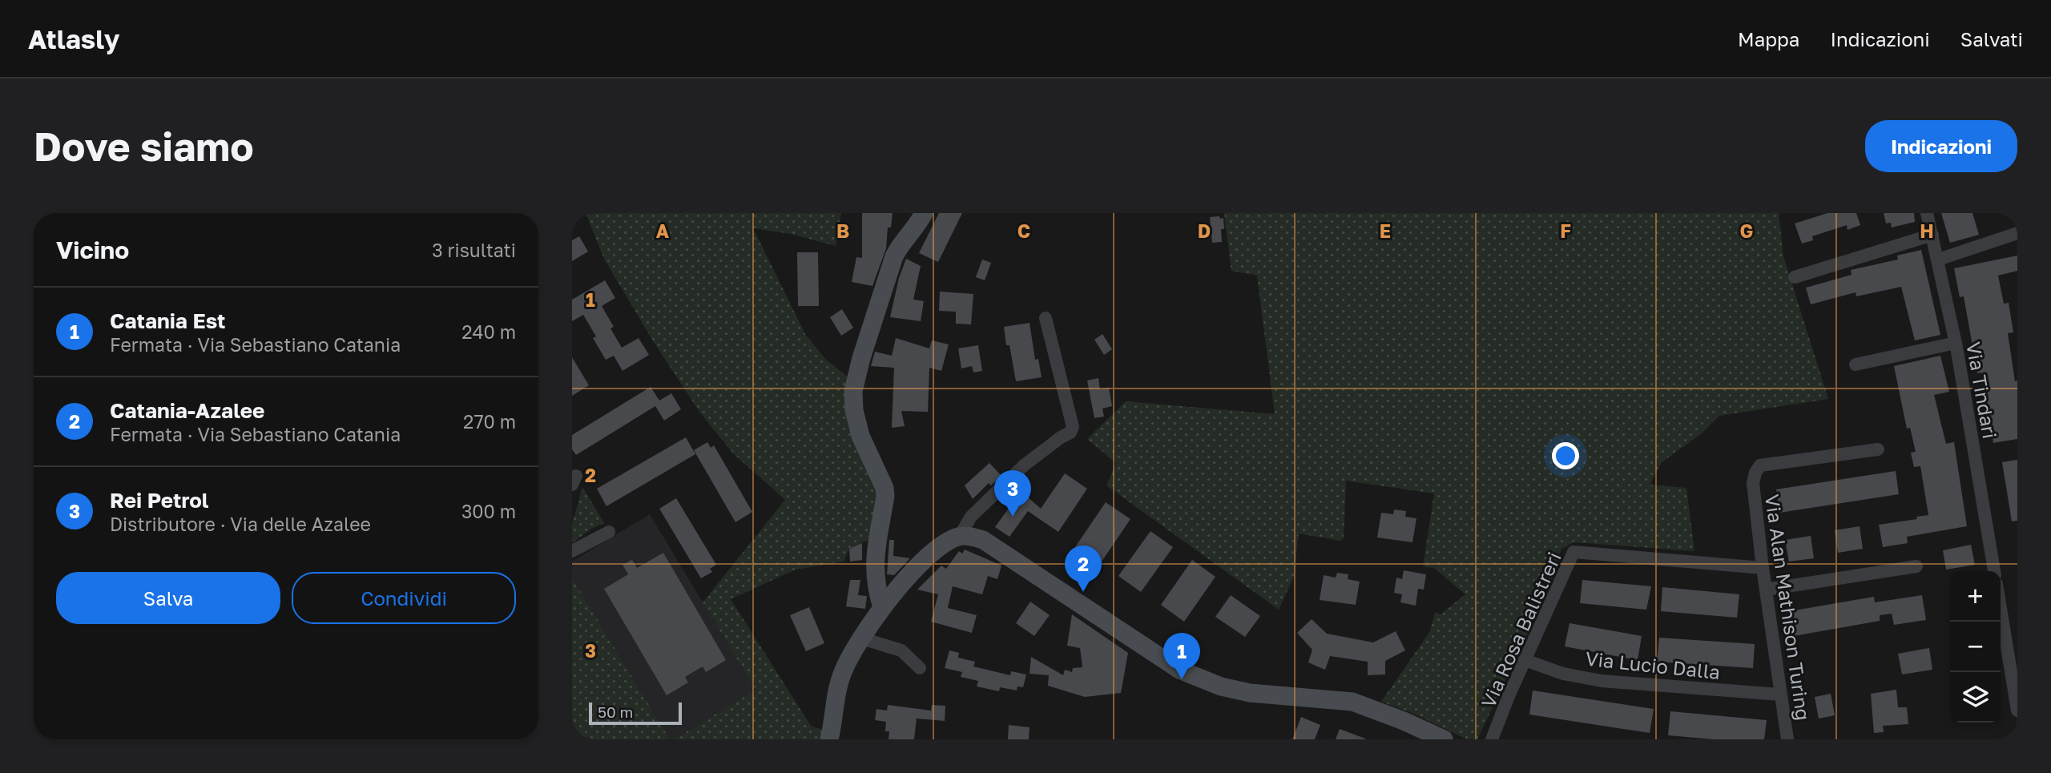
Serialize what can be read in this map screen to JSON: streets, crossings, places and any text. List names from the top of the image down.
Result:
{
  "streets": {
    "street": [
      "Via Tindari",
      "Via Alan Mathison Turing",
      "Via Rosa Balistreri",
      "Via Lucio Dalla"
    ]
  },
  "crossings": [
    ["Via Alan Mathison Turing", "Via Rosa Balistreri"],
    ["Via Alan Mathison Turing", "Via Lucio Dalla"],
    ["Via Rosa Balistreri", "Via Lucio Dalla"]
  ],
  "scale_bar": "50 m",
  "page": {
    "header": "Atlasly",
    "nav": ["Mappa", "Indicazioni", "Salvati"],
    "buttons": [
      "Indicazioni",
      ["Salva", "Condividi"]
    ],
    "title": "Dove siamo",
    "heading": ["Vicino", "3 risultati"],
    "list": [
      {
        "mark": "1",
        "name": "Catania Est",
        "note": "Fermata · Via Sebastiano Catania",
        "value": "240 m"
      },
      {
        "mark": "2",
        "name": "Catania-Azalee",
        "note": "Fermata · Via Sebastiano Catania",
        "value": "270 m"
      },
      {
        "mark": "3",
        "name": "Rei Petrol",
        "note": "Distributore · Via delle Azalee",
        "value": "300 m"
      }
    ],
    "pins": ["3", "2", "1"],
    "map_buttons": ["+", "−"],
    "scale": "50 m"
  },
  "grid": {
    "columns": [
      "A",
      "B",
      "C",
      "D",
      "E",
      "F",
      "G",
      "H"
    ],
    "rows": ["1", "2", "3"]
  }
}
